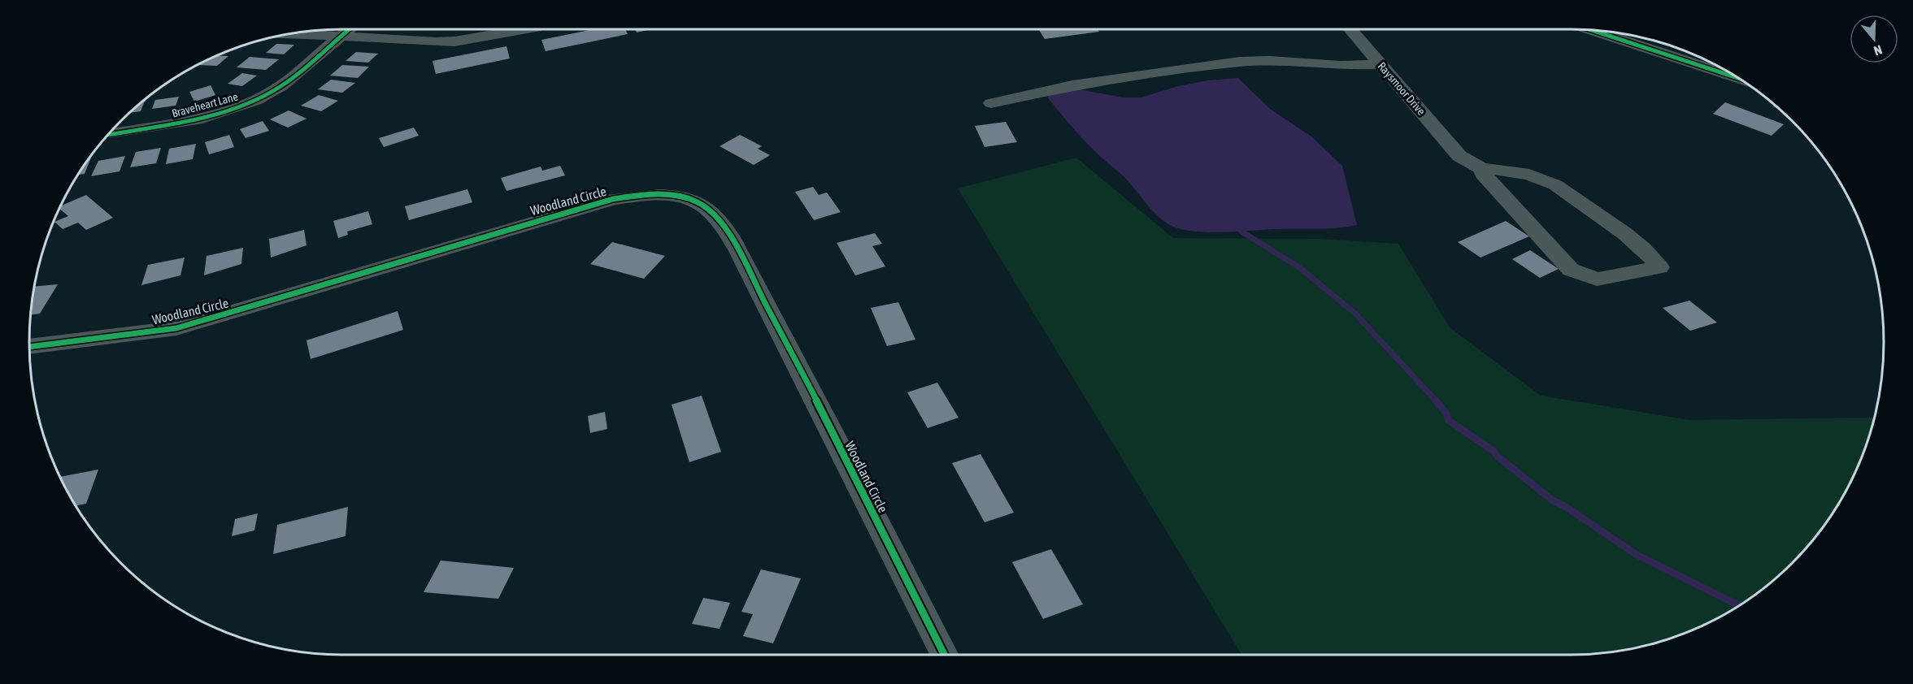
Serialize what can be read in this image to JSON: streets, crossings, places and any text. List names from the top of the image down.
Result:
{
  "streets": {
    "street": ["Raysmoor Drive", "Braveheart Lane", "Woodland Circle"]
  },
  "north": "bottom"
}
